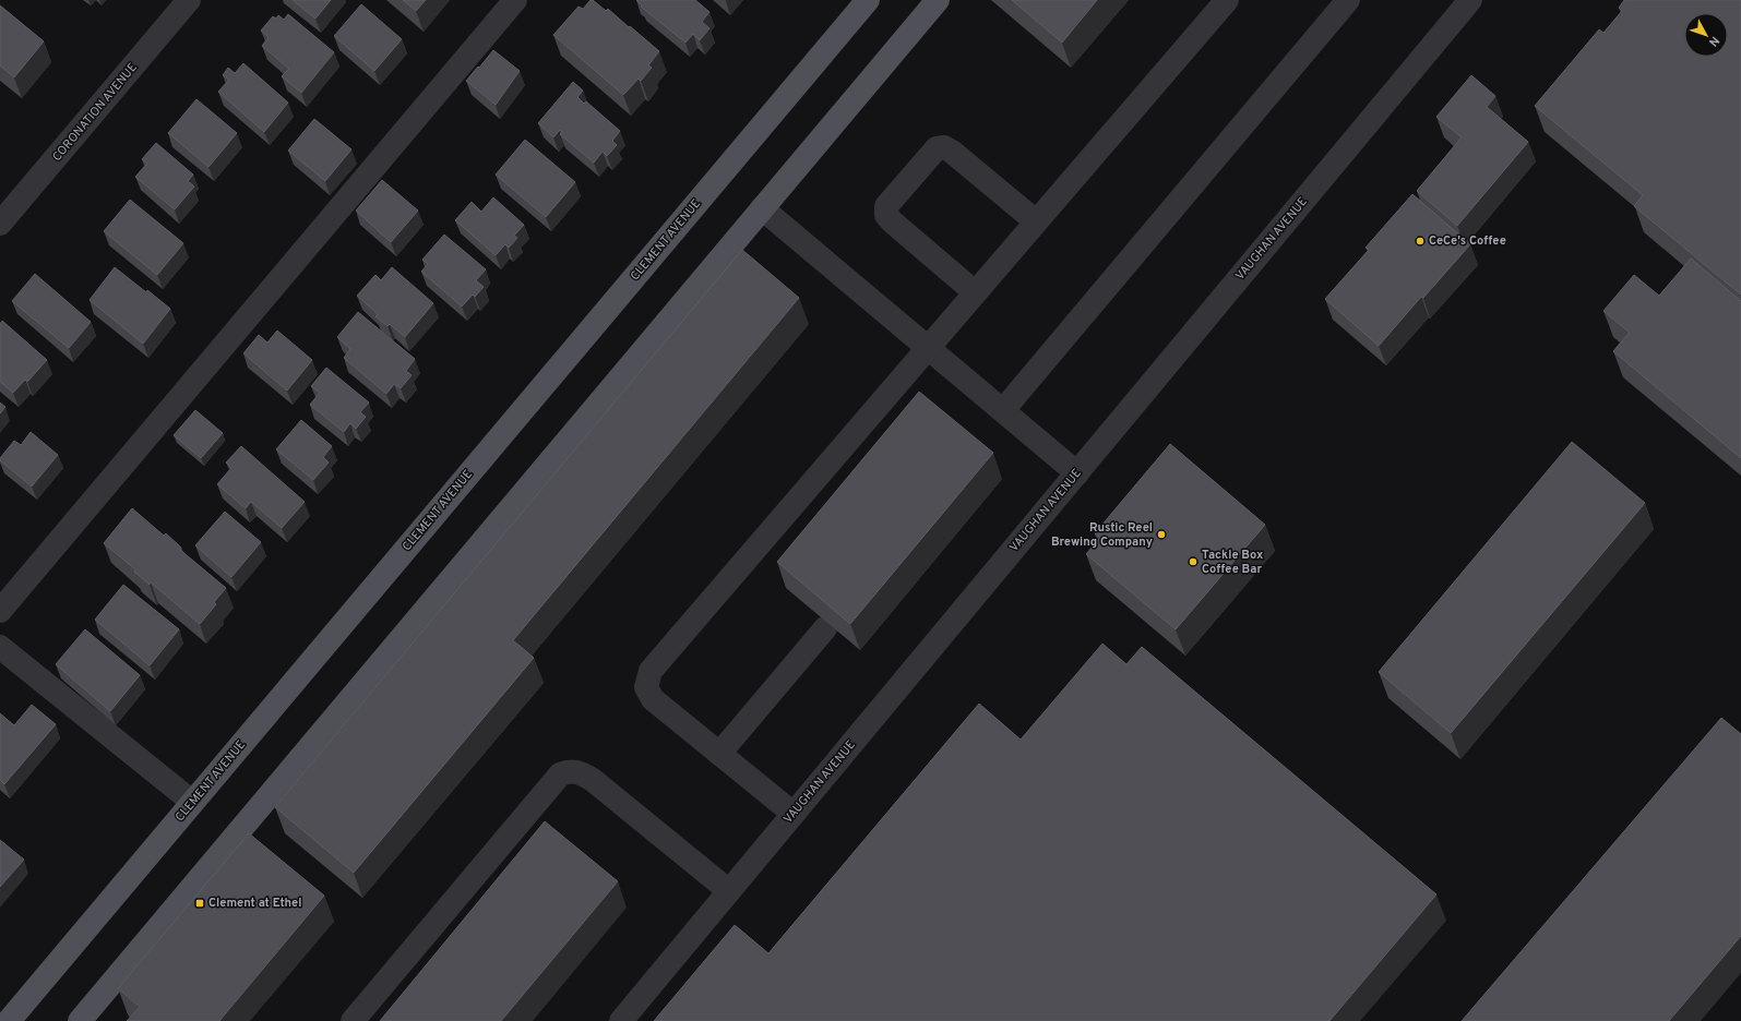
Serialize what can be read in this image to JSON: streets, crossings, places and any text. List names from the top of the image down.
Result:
{
  "streets": {
    "main road": ["CLEMENT AVENUE"],
    "street": ["CORONATION AVENUE", "VAUGHAN AVENUE"]
  },
  "places": {
    "other": ["CeCe's Coffee", "Rustic Reel Brewing Company", "Tackle Box Coffee Bar"],
    "transit": ["Clement at Ethel"]
  },
  "north": "bottom right"
}
